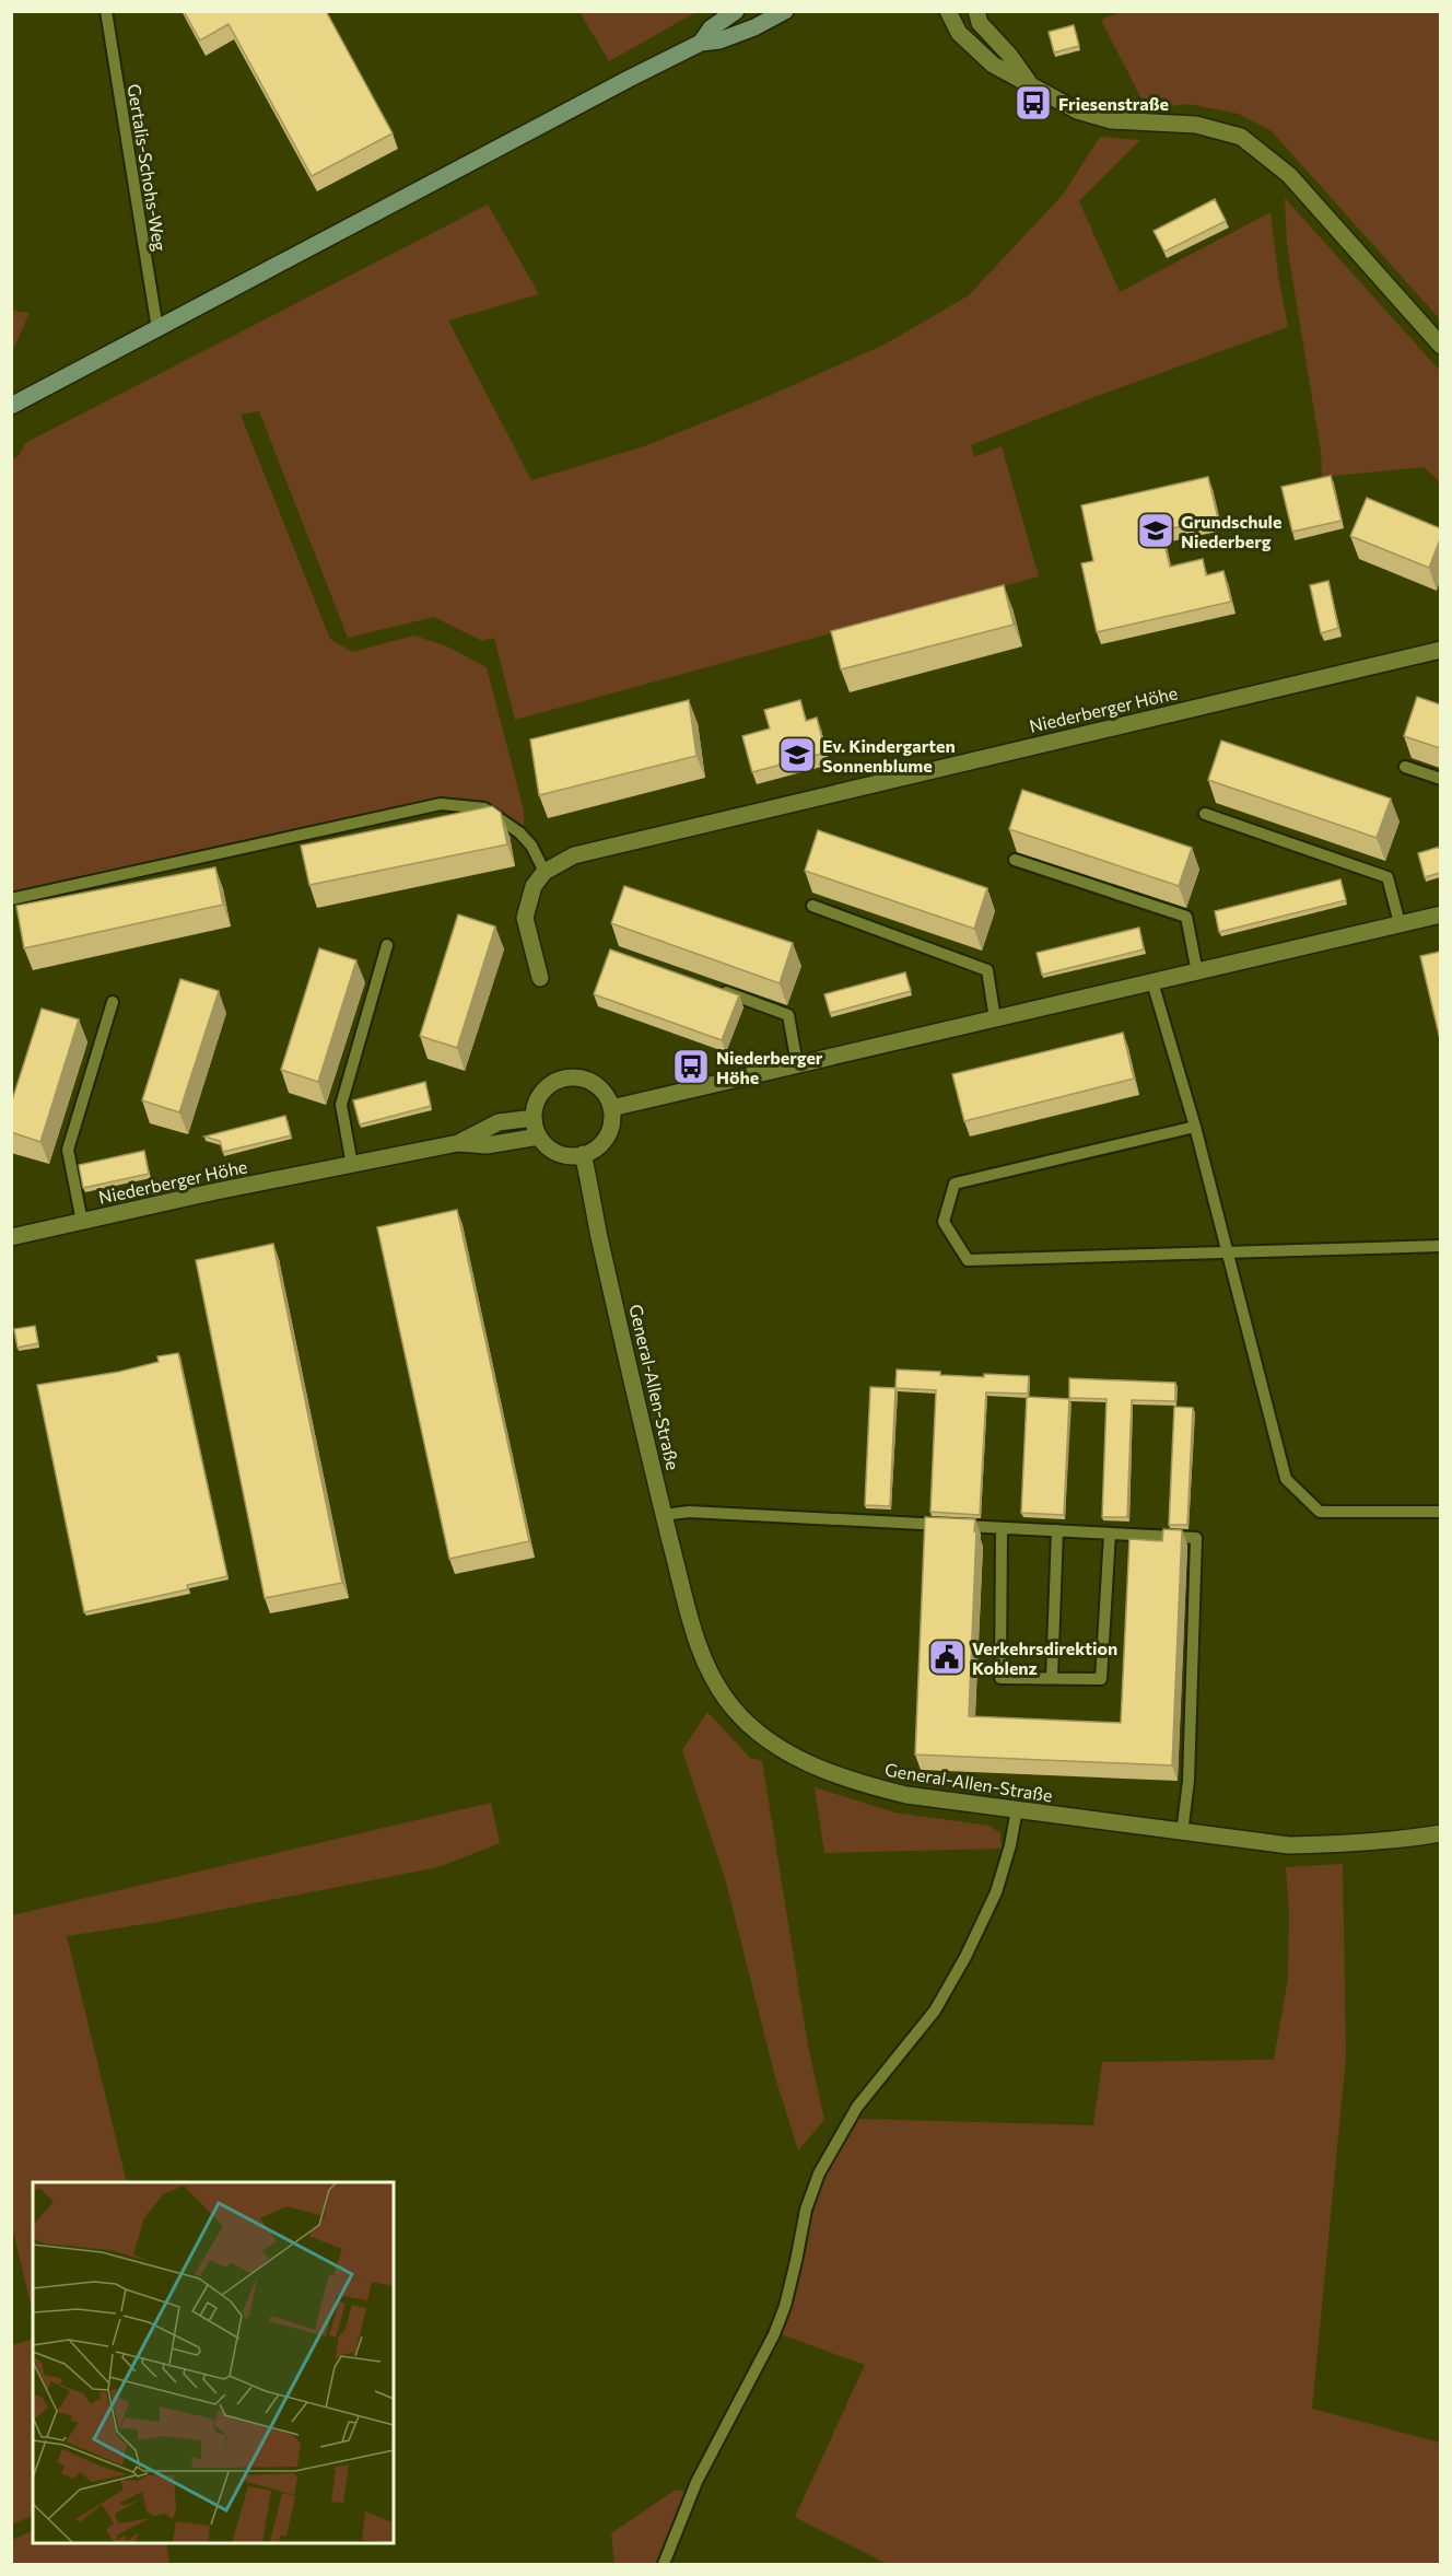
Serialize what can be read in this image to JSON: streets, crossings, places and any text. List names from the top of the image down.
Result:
{
  "streets": {
    "street": ["Niederberger Höhe", "General-Allen-Straße"],
    "lane": ["Gertalis-Schohs-Weg"]
  },
  "crossings": [
    ["Niederberger Höhe", "General-Allen-Straße"]
  ],
  "places": {
    "bus stop": ["Friesenstraße", "Niederberger Höhe"],
    "school or university": ["Grundschule Niederberg", "Ev. Kindergarten Sonnenblume"],
    "public building": ["Verkehrsdirektion Koblenz"]
  }
}
